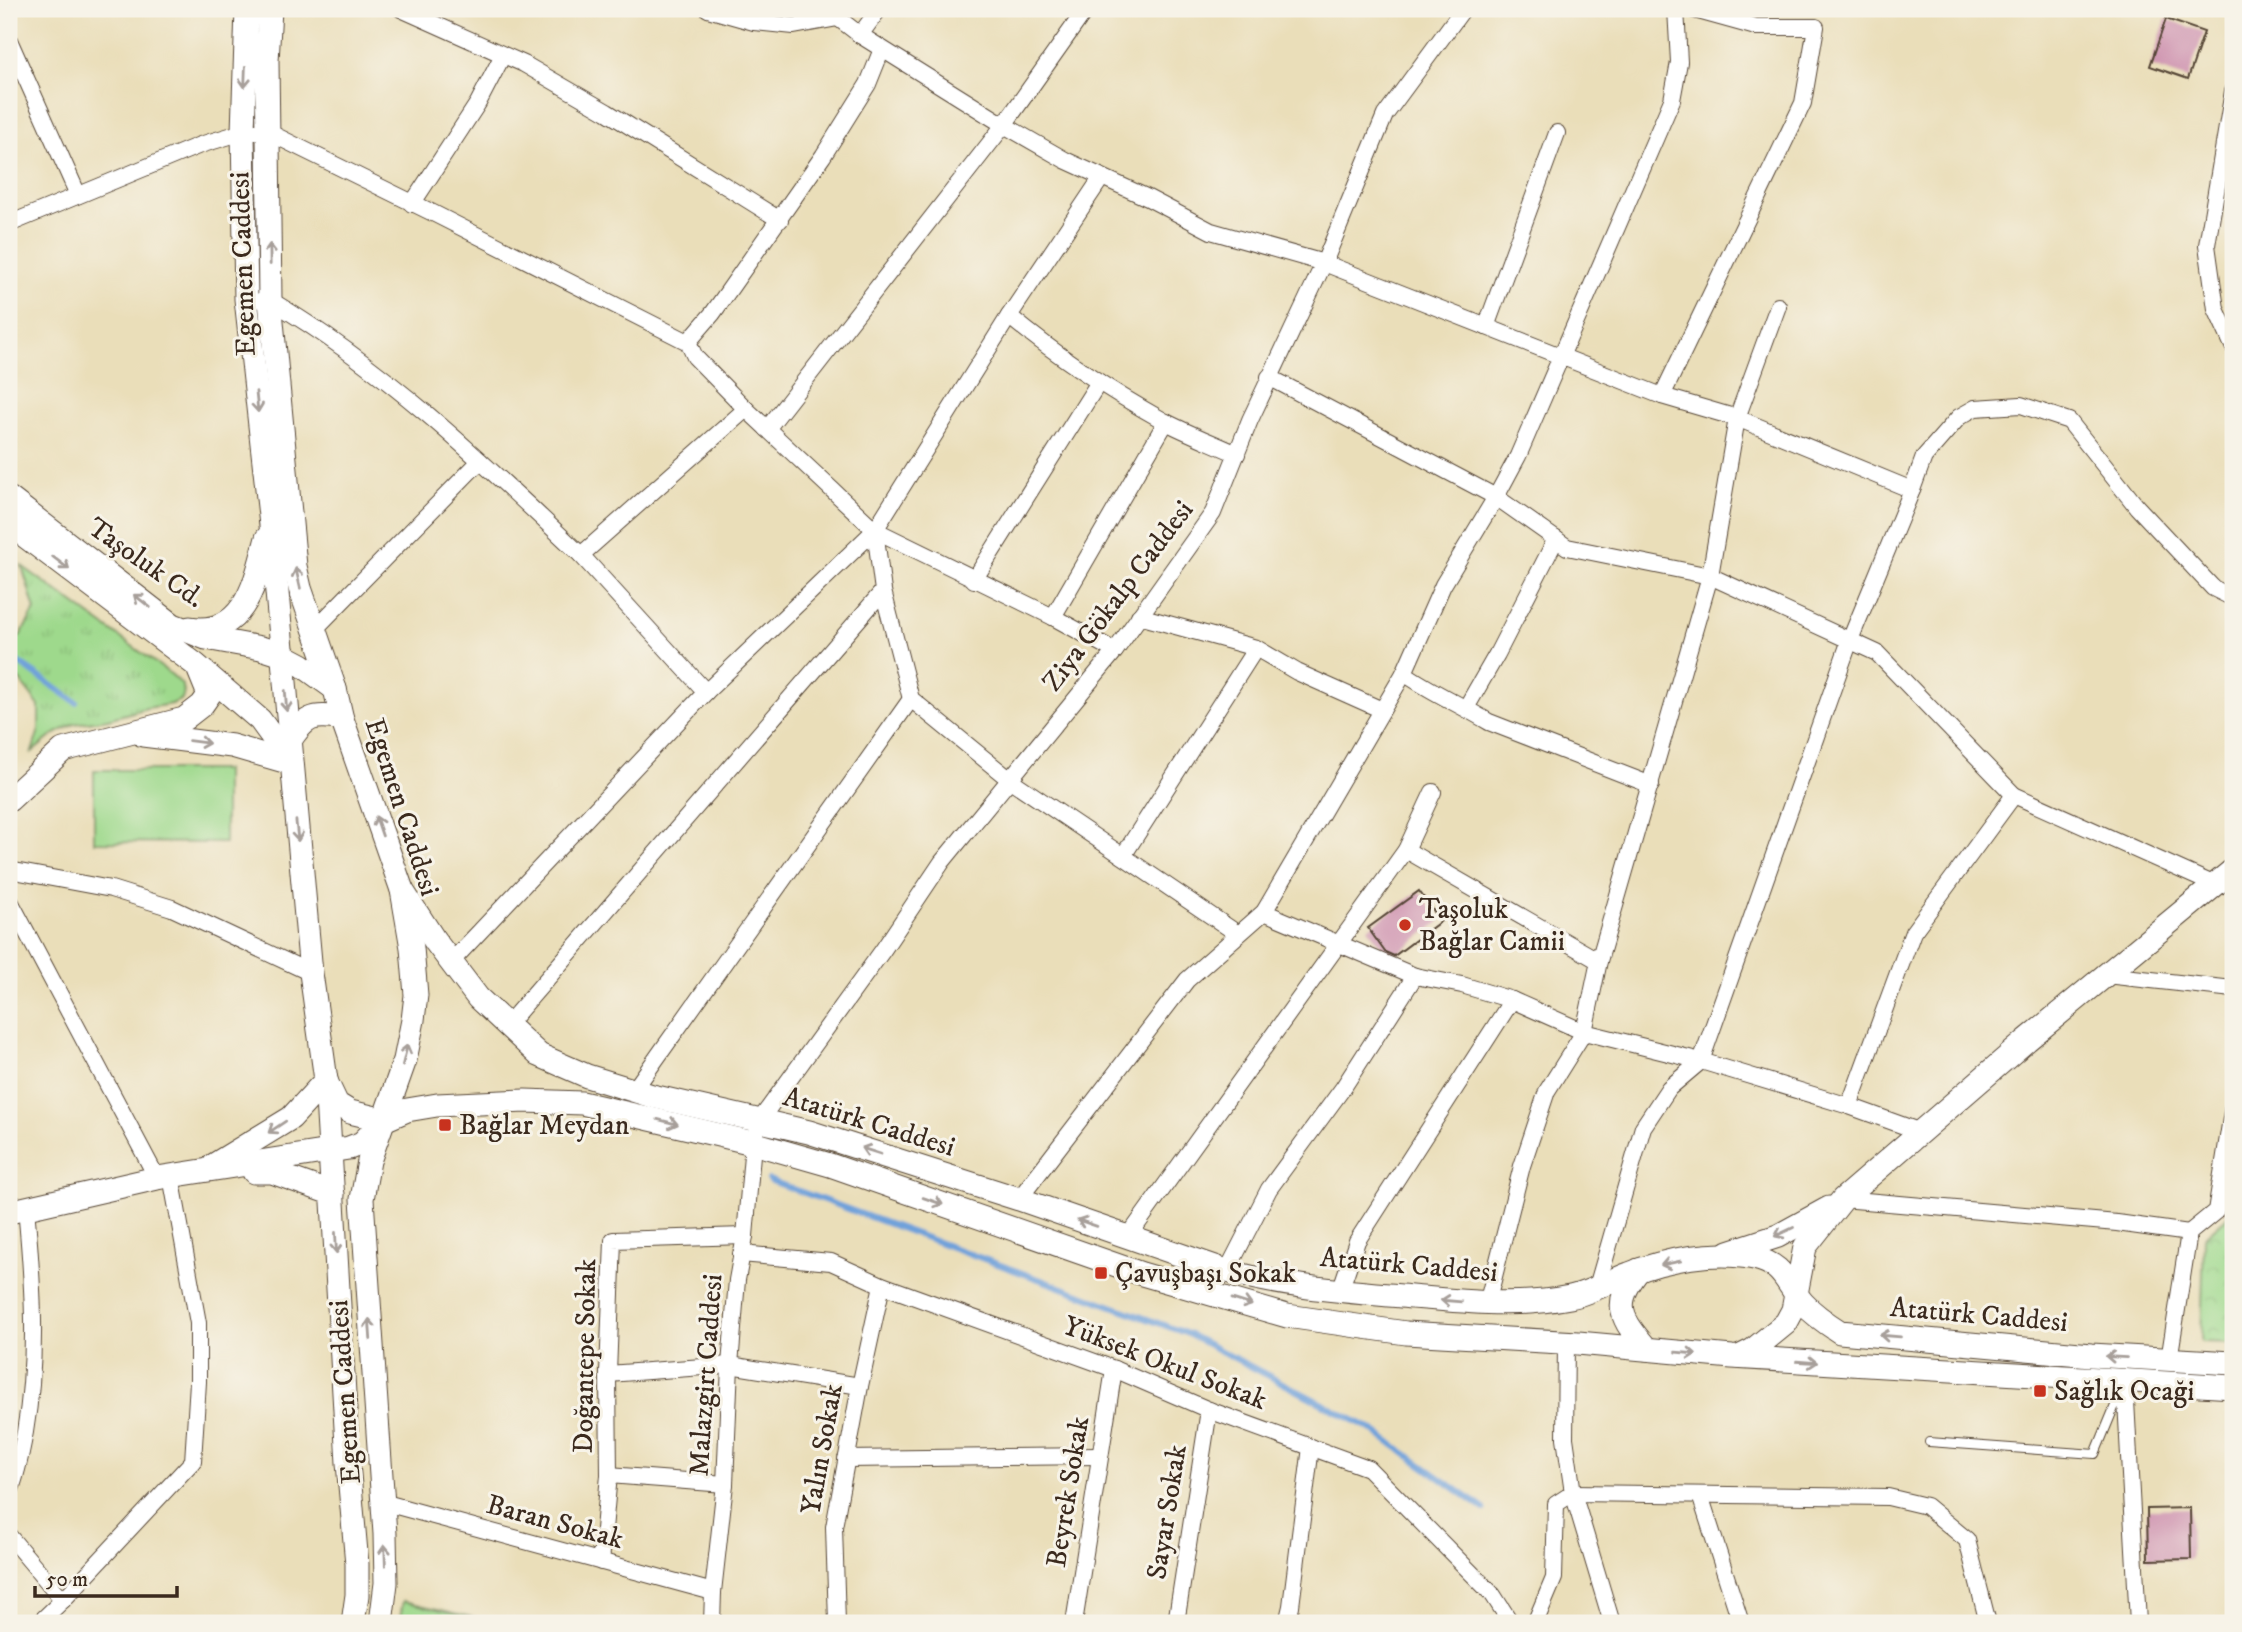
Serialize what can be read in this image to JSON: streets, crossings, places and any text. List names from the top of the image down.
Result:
{
  "streets": {
    "main road": ["Egemen Caddesi", "Taşoluk Cd.", "Atatürk Caddesi"],
    "street": [
      "Ziya Gökalp Caddesi",
      "Doğantepe Sokak",
      "Yüksek Okul Sokak",
      "Malazgirt Caddesi",
      "Yalın Sokak",
      "Beyrek Sokak",
      "Sayar Sokak",
      "Baran Sokak"
    ]
  },
  "crossings": [
    ["Egemen Caddesi", "Taşoluk Cd."],
    ["Egemen Caddesi", "Atatürk Caddesi"],
    ["Egemen Caddesi", "Baran Sokak"],
    ["Ziya Gökalp Caddesi", "Atatürk Caddesi"],
    ["Ziya Gökalp Caddesi", "Malazgirt Caddesi"],
    ["Atatürk Caddesi", "Malazgirt Caddesi"],
    ["Doğantepe Sokak", "Malazgirt Caddesi"],
    ["Doğantepe Sokak", "Baran Sokak"],
    ["Yüksek Okul Sokak", "Malazgirt Caddesi"],
    ["Yüksek Okul Sokak", "Yalın Sokak"],
    ["Yüksek Okul Sokak", "Beyrek Sokak"],
    ["Yüksek Okul Sokak", "Sayar Sokak"],
    ["Malazgirt Caddesi", "Baran Sokak"]
  ],
  "places": {
    "other": ["Taşoluk Bağlar Camii"],
    "transit": ["Bağlar Meydan", "Çavuşbaşı Sokak", "Sağlık Ocaği"]
  },
  "scale_bar": "50 m"
}
